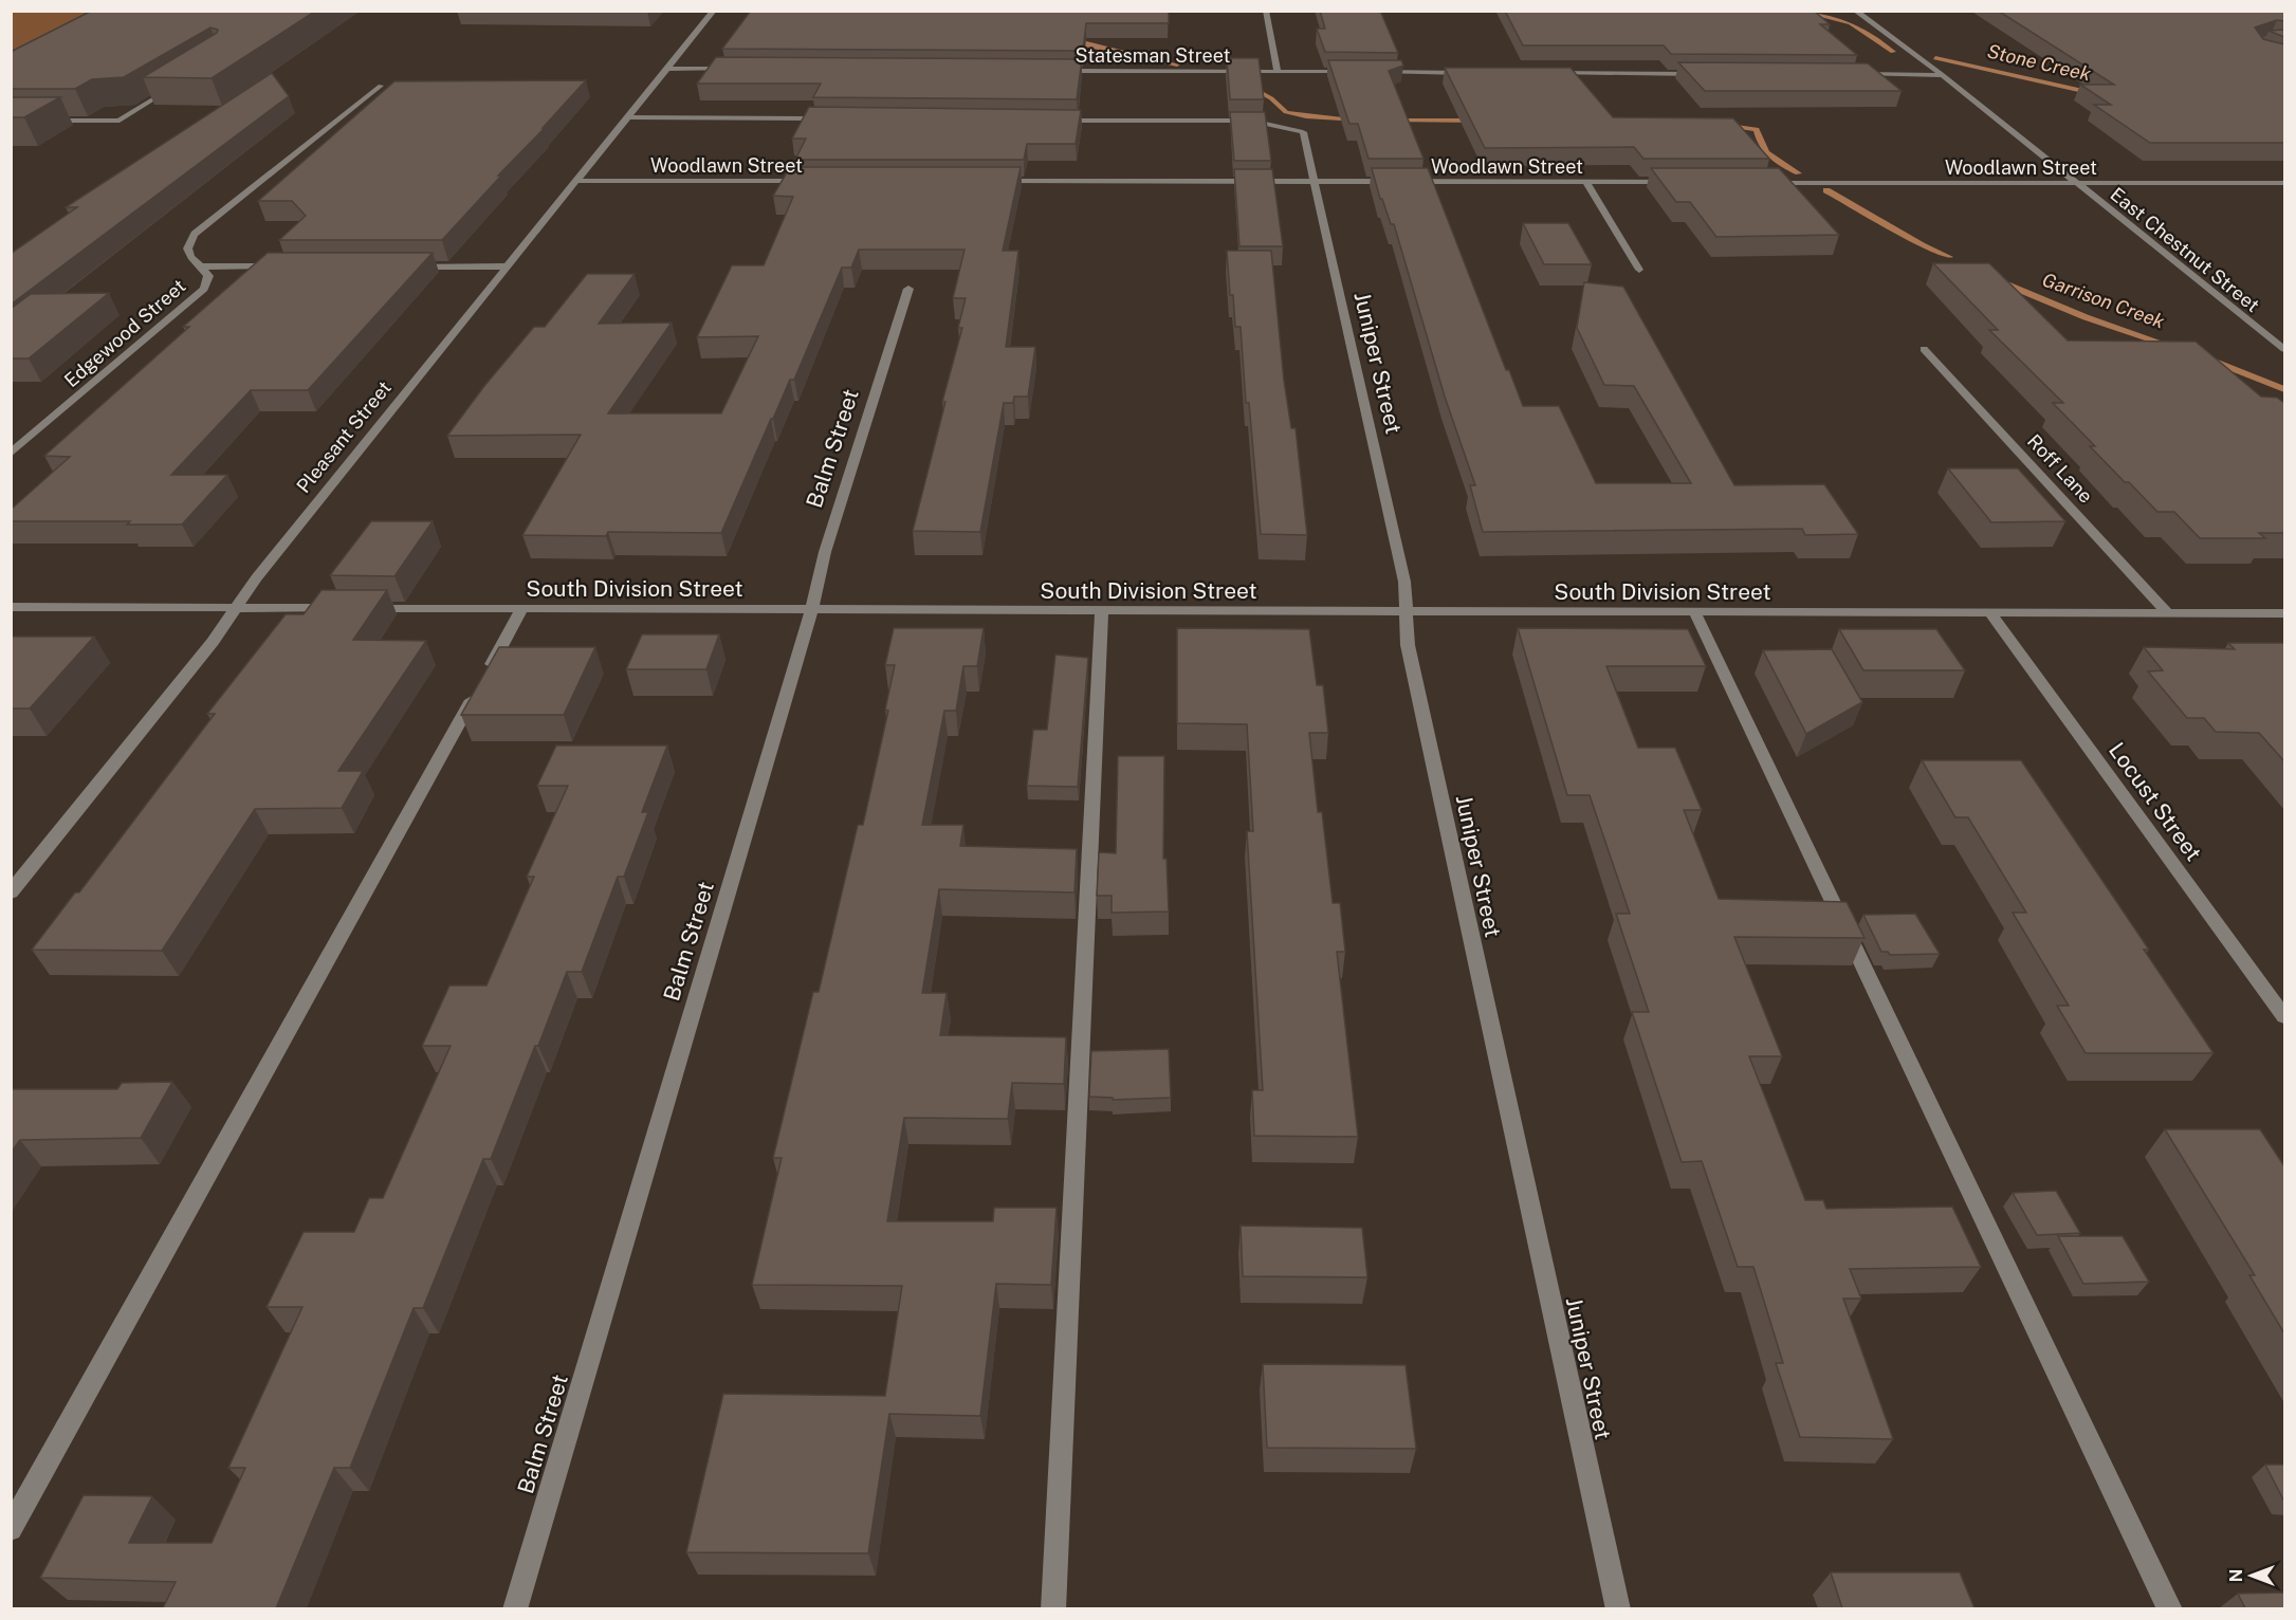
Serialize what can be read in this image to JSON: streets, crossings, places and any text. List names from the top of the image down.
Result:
{
  "streets": {
    "street": [
      "Statesman Street",
      "Woodlawn Street",
      "East Chestnut Street",
      "Edgewood Street",
      "Juniper Street",
      "Pleasant Street",
      "Balm Street",
      "Roff Lane",
      "South Division Street",
      "Locust Street"
    ]
  },
  "crossings": [
    ["Woodlawn Street", "East Chestnut Street"],
    ["Woodlawn Street", "Juniper Street"],
    ["Woodlawn Street", "Pleasant Street"],
    ["Juniper Street", "South Division Street"],
    ["Balm Street", "South Division Street"],
    ["Roff Lane", "South Division Street"],
    ["South Division Street", "Locust Street"]
  ],
  "water": ["Stone Creek", "Garrison Creek"],
  "north": "left"
}
